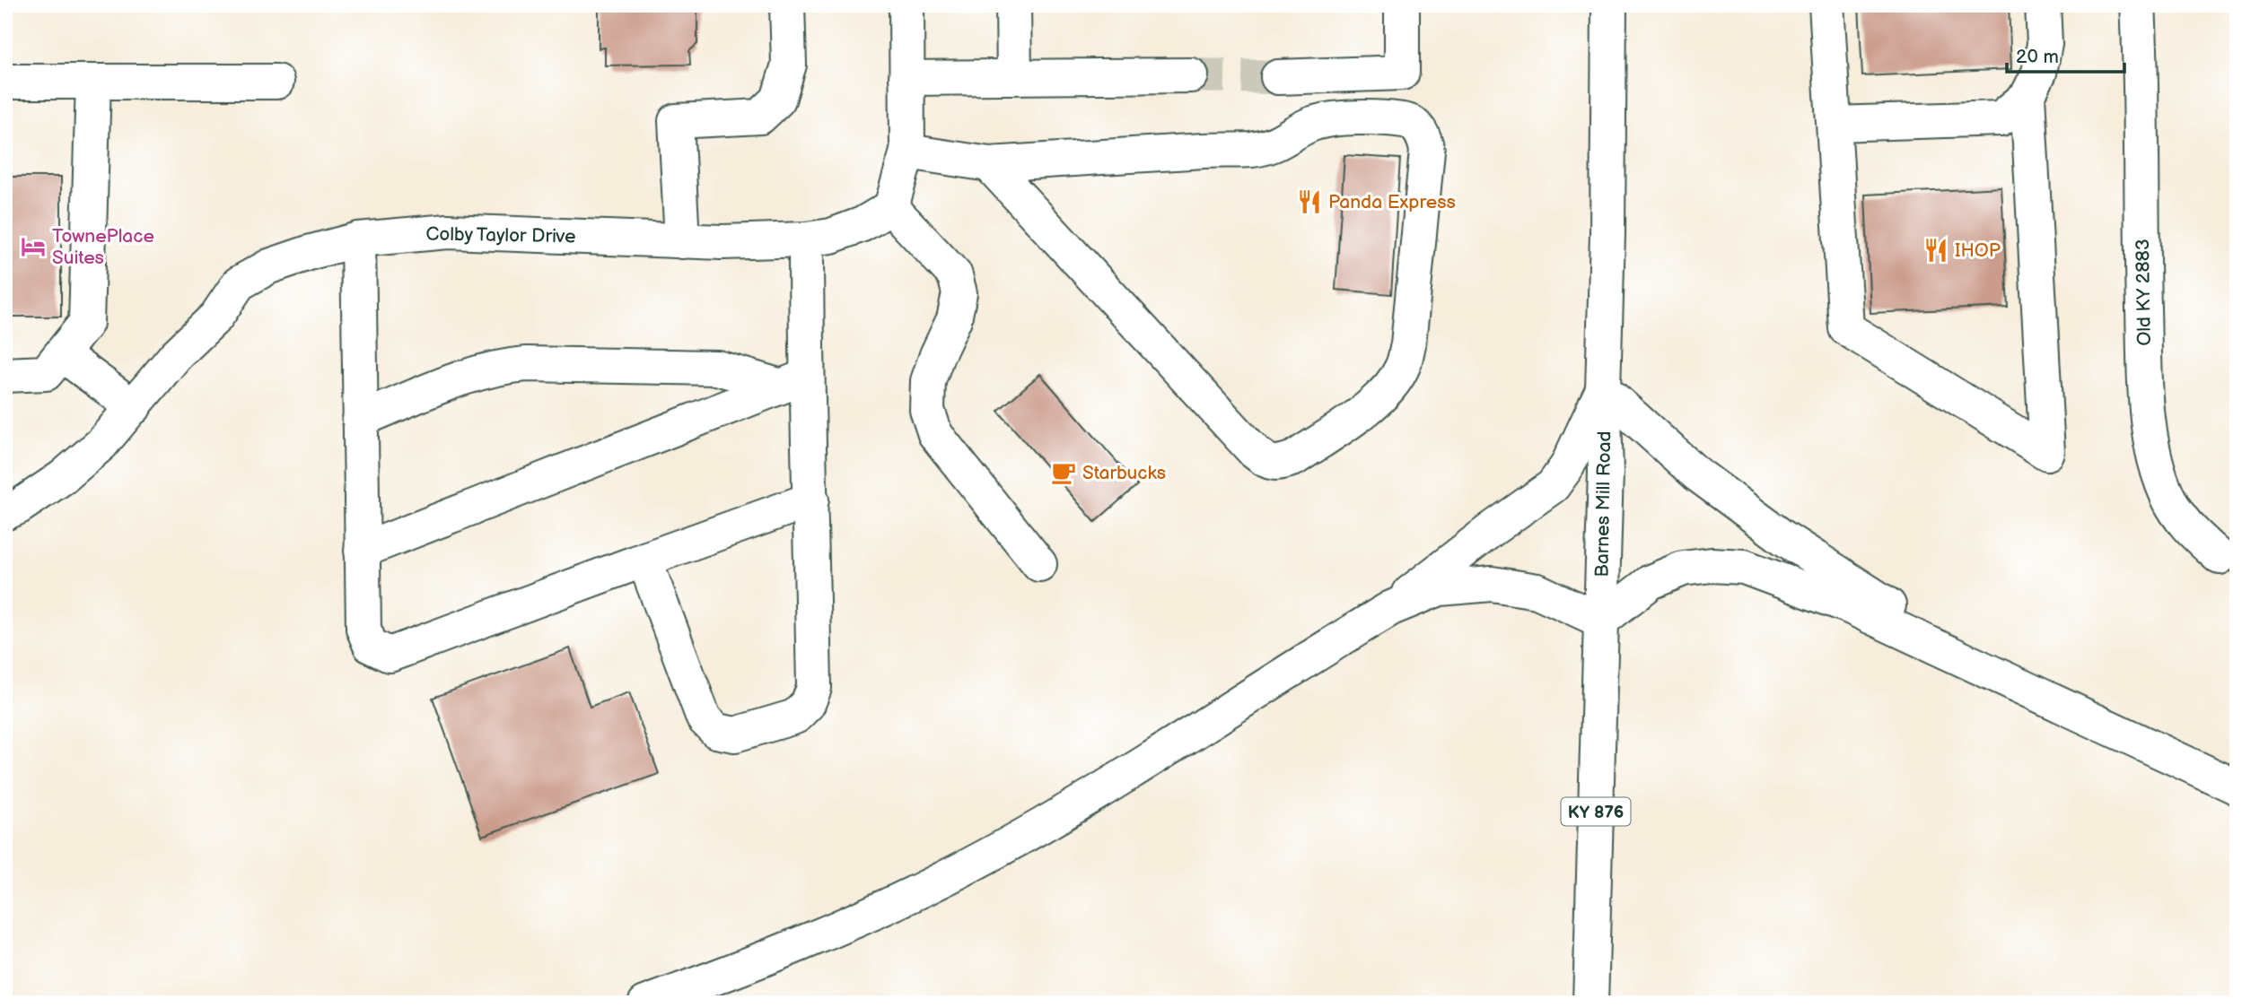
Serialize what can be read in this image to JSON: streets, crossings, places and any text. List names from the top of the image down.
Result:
{
  "streets": {
    "main road": [
      "Colby Taylor Drive",
      "Old KY 2883",
      "Barnes Mill Road",
      "KY 876"
    ]
  },
  "places": {
    "restaurant": ["Panda Express", "IHOP"],
    "hotel": ["TownePlace Suites"],
    "cafe": ["Starbucks"]
  },
  "scale_bar": "20 m"
}
